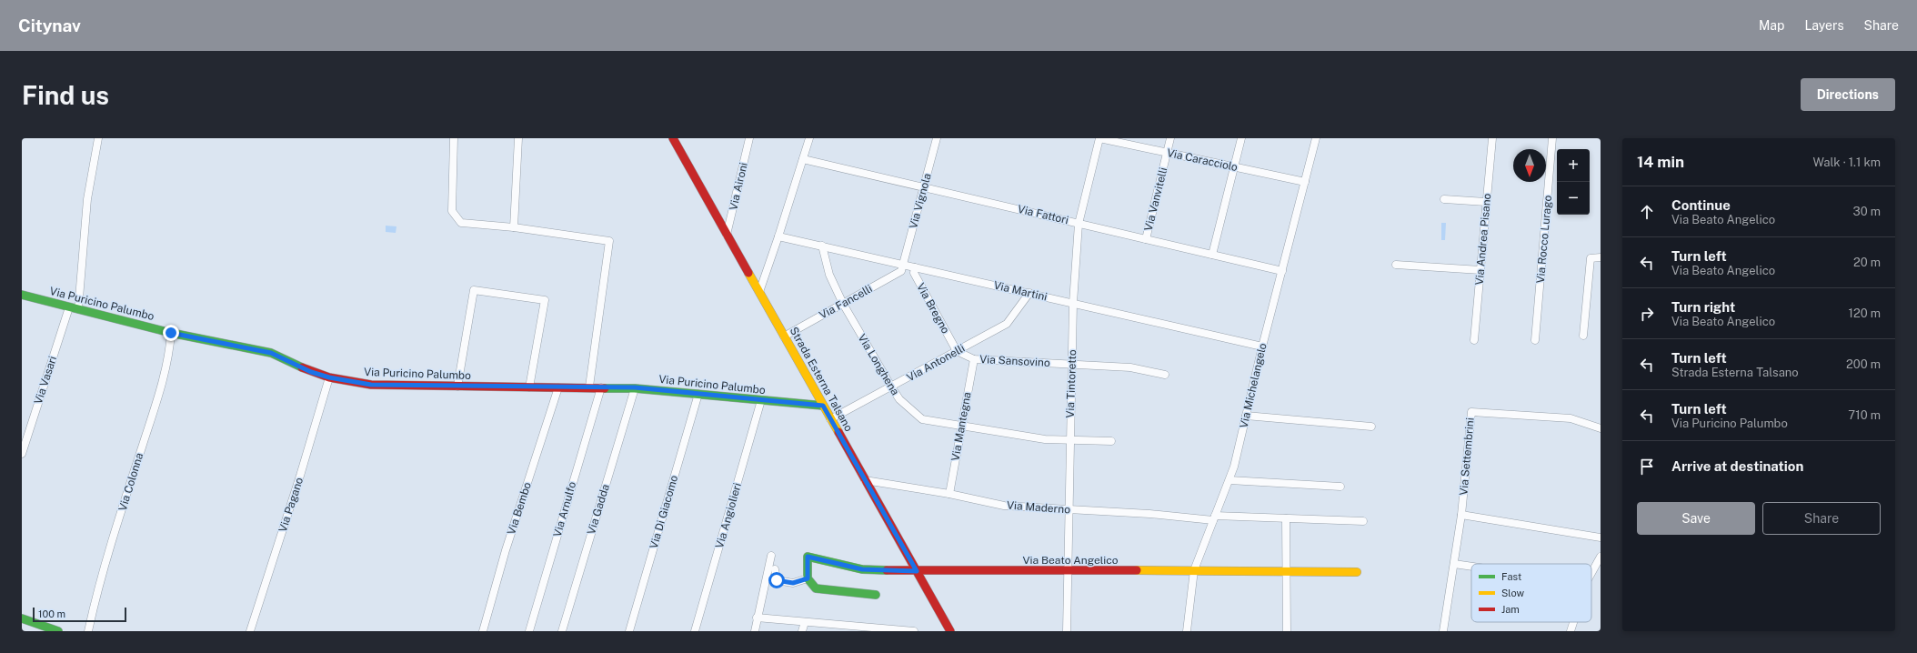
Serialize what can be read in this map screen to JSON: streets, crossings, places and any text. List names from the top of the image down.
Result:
{
  "streets": {
    "street": [
      "Via Caracciolo",
      "Via Aironi",
      "Via Vanvitelli",
      "Via Vignola",
      "Via Fattori",
      "Via Andrea Pisano",
      "Via Rocco Lurago",
      "Via Martini",
      "Via Fancelli",
      "Via Puricino Palumbo",
      "Via Bregno",
      "Via Sansovino",
      "Via Antonelli",
      "Via Longhena",
      "Strada Esterna Talsano",
      "Via Vasari",
      "Via Tintoretto",
      "Via Michelangelo",
      "Via Mantegna",
      "Via Settembrini",
      "Via Colonna",
      "Via Pagano",
      "Via Maderno",
      "Via Bembo",
      "Via Arnulfo",
      "Via Gadda",
      "Via Di Giacomo",
      "Via Angiolieri",
      "Via Beato Angelico"
    ]
  },
  "crossings": [
    ["Via Caracciolo", "Via Vanvitelli"],
    ["Via Caracciolo", "Via Tintoretto"],
    ["Via Caracciolo", "Via Michelangelo"],
    ["Via Aironi", "Strada Esterna Talsano"],
    ["Via Vanvitelli", "Via Fattori"],
    ["Via Vignola", "Via Fattori"],
    ["Via Vignola", "Via Martini"],
    ["Via Vignola", "Via Fancelli"],
    ["Via Fattori", "Via Tintoretto"],
    ["Via Fattori", "Via Michelangelo"],
    ["Via Martini", "Via Fancelli"],
    ["Via Martini", "Via Bregno"],
    ["Via Martini", "Via Antonelli"],
    ["Via Martini", "Via Longhena"],
    ["Via Martini", "Via Tintoretto"],
    ["Via Martini", "Via Michelangelo"],
    ["Via Fancelli", "Via Longhena"],
    ["Via Fancelli", "Strada Esterna Talsano"],
    ["Via Puricino Palumbo", "Strada Esterna Talsano"],
    ["Via Puricino Palumbo", "Via Vasari"],
    ["Via Puricino Palumbo", "Via Colonna"],
    ["Via Puricino Palumbo", "Via Pagano"],
    ["Via Puricino Palumbo", "Via Bembo"],
    ["Via Puricino Palumbo", "Via Arnulfo"],
    ["Via Puricino Palumbo", "Via Gadda"],
    ["Via Puricino Palumbo", "Via Di Giacomo"],
    ["Via Puricino Palumbo", "Via Angiolieri"],
    ["Via Bregno", "Via Antonelli"],
    ["Via Sansovino", "Via Tintoretto"],
    ["Via Sansovino", "Via Mantegna"],
    ["Via Antonelli", "Via Longhena"],
    ["Via Antonelli", "Strada Esterna Talsano"],
    ["Via Longhena", "Via Tintoretto"],
    ["Via Longhena", "Via Mantegna"],
    ["Strada Esterna Talsano", "Via Maderno"],
    ["Strada Esterna Talsano", "Via Beato Angelico"],
    ["Via Tintoretto", "Via Maderno"],
    ["Via Tintoretto", "Via Beato Angelico"],
    ["Via Michelangelo", "Via Maderno"],
    ["Via Michelangelo", "Via Beato Angelico"],
    ["Via Mantegna", "Via Maderno"]
  ],
  "legend": ["Fast", "Slow", "Jam"],
  "scale_bar": "100 m",
  "north": "bottom",
  "page": {
    "header": "Citynav",
    "nav": ["Map", "Layers", "Share"],
    "buttons": [
      "Directions",
      ["Save", "Share"]
    ],
    "title": "Find us",
    "heading": ["14 min", "Walk · 1.1 km"],
    "map_buttons": ["+", "−"],
    "list": [
      ["Continue", "Via Beato Angelico", "30 m"],
      ["Turn left", "Via Beato Angelico", "20 m"],
      ["Turn right", "Via Beato Angelico", "120 m"],
      ["Turn left", "Strada Esterna Talsano", "200 m"],
      ["Turn left", "Via Puricino Palumbo", "710 m"],
      "Arrive at destination"
    ],
    "scale": "100 m"
  }
}
